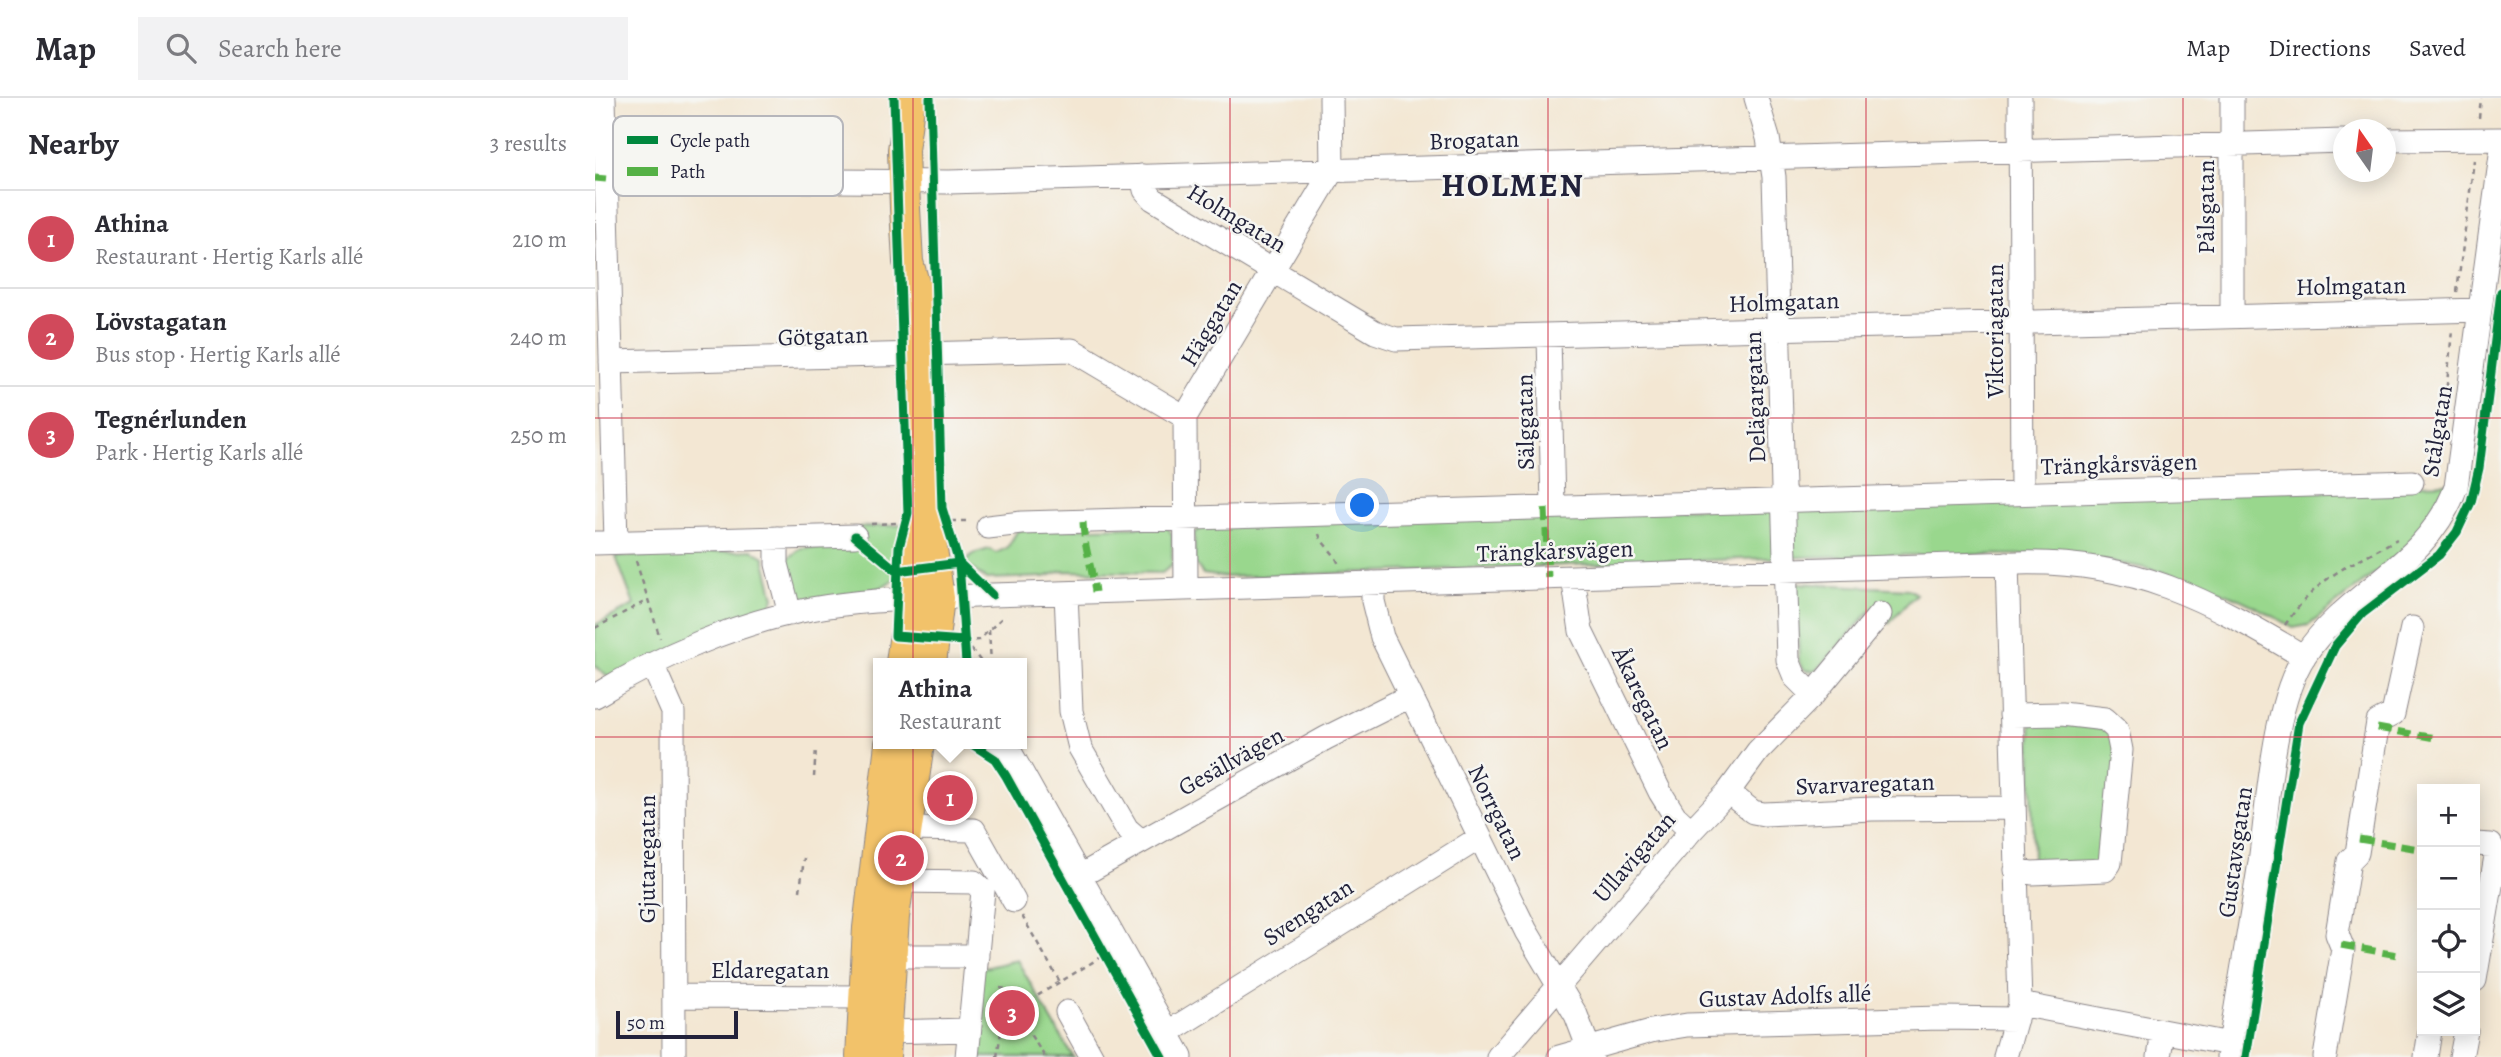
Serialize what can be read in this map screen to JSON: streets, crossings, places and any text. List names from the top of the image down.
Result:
{
  "streets": {
    "street": [
      "Brogatan",
      "Pålsgatan",
      "Holmgatan",
      "Häggatan",
      "Viktoriagatan",
      "Götgatan",
      "Delägargatan",
      "Sälggatan",
      "Stålgatan",
      "Trängkårsvägen",
      "Åkaregatan",
      "Gesällvägen",
      "Svarvaregatan",
      "Norrgatan",
      "Gustavsgatan",
      "Ullavigatan",
      "Gjutaregatan",
      "Svengatan",
      "Eldaregatan",
      "Gustav Adolfs allé"
    ]
  },
  "crossings": [
    ["Brogatan", "Pålsgatan"],
    ["Brogatan", "Holmgatan"],
    ["Brogatan", "Häggatan"],
    ["Brogatan", "Viktoriagatan"],
    ["Brogatan", "Delägargatan"],
    ["Pålsgatan", "Holmgatan"],
    ["Holmgatan", "Häggatan"],
    ["Holmgatan", "Viktoriagatan"],
    ["Holmgatan", "Delägargatan"],
    ["Holmgatan", "Sälggatan"],
    ["Holmgatan", "Stålgatan"],
    ["Häggatan", "Götgatan"],
    ["Viktoriagatan", "Trängkårsvägen"],
    ["Delägargatan", "Trängkårsvägen"],
    ["Sälggatan", "Trängkårsvägen"],
    ["Stålgatan", "Trängkårsvägen"],
    ["Stålgatan", "Gustavsgatan"],
    ["Trängkårsvägen", "Åkaregatan"],
    ["Trängkårsvägen", "Norrgatan"],
    ["Trängkårsvägen", "Gustavsgatan"],
    ["Trängkårsvägen", "Gjutaregatan"],
    ["Åkaregatan", "Ullavigatan"],
    ["Gesällvägen", "Norrgatan"],
    ["Svarvaregatan", "Ullavigatan"],
    ["Norrgatan", "Ullavigatan"],
    ["Norrgatan", "Svengatan"],
    ["Norrgatan", "Gustav Adolfs allé"],
    ["Gustavsgatan", "Gustav Adolfs allé"],
    ["Gjutaregatan", "Eldaregatan"]
  ],
  "districts": ["HOLMEN"],
  "legend": ["Cycle path", "Path"],
  "scale_bar": "50 m",
  "north": "top",
  "page": {
    "header": "Map",
    "search": "Search here",
    "nav": ["Map", "Directions", "Saved"],
    "heading": ["Nearby", "3 results"],
    "list": [
      {
        "mark": "1",
        "name": "Athina",
        "note": "Restaurant · Hertig Karls allé",
        "value": "210 m"
      },
      {
        "mark": "2",
        "name": "Lövstagatan",
        "note": "Bus stop · Hertig Karls allé",
        "value": "240 m"
      },
      {
        "mark": "3",
        "name": "Tegnérlunden",
        "note": "Park · Hertig Karls allé",
        "value": "250 m"
      }
    ],
    "popup": ["Athina", "Restaurant"],
    "pins": ["1", "2", "3"],
    "map_buttons": ["+", "−"],
    "scale": "50 m"
  }
}
